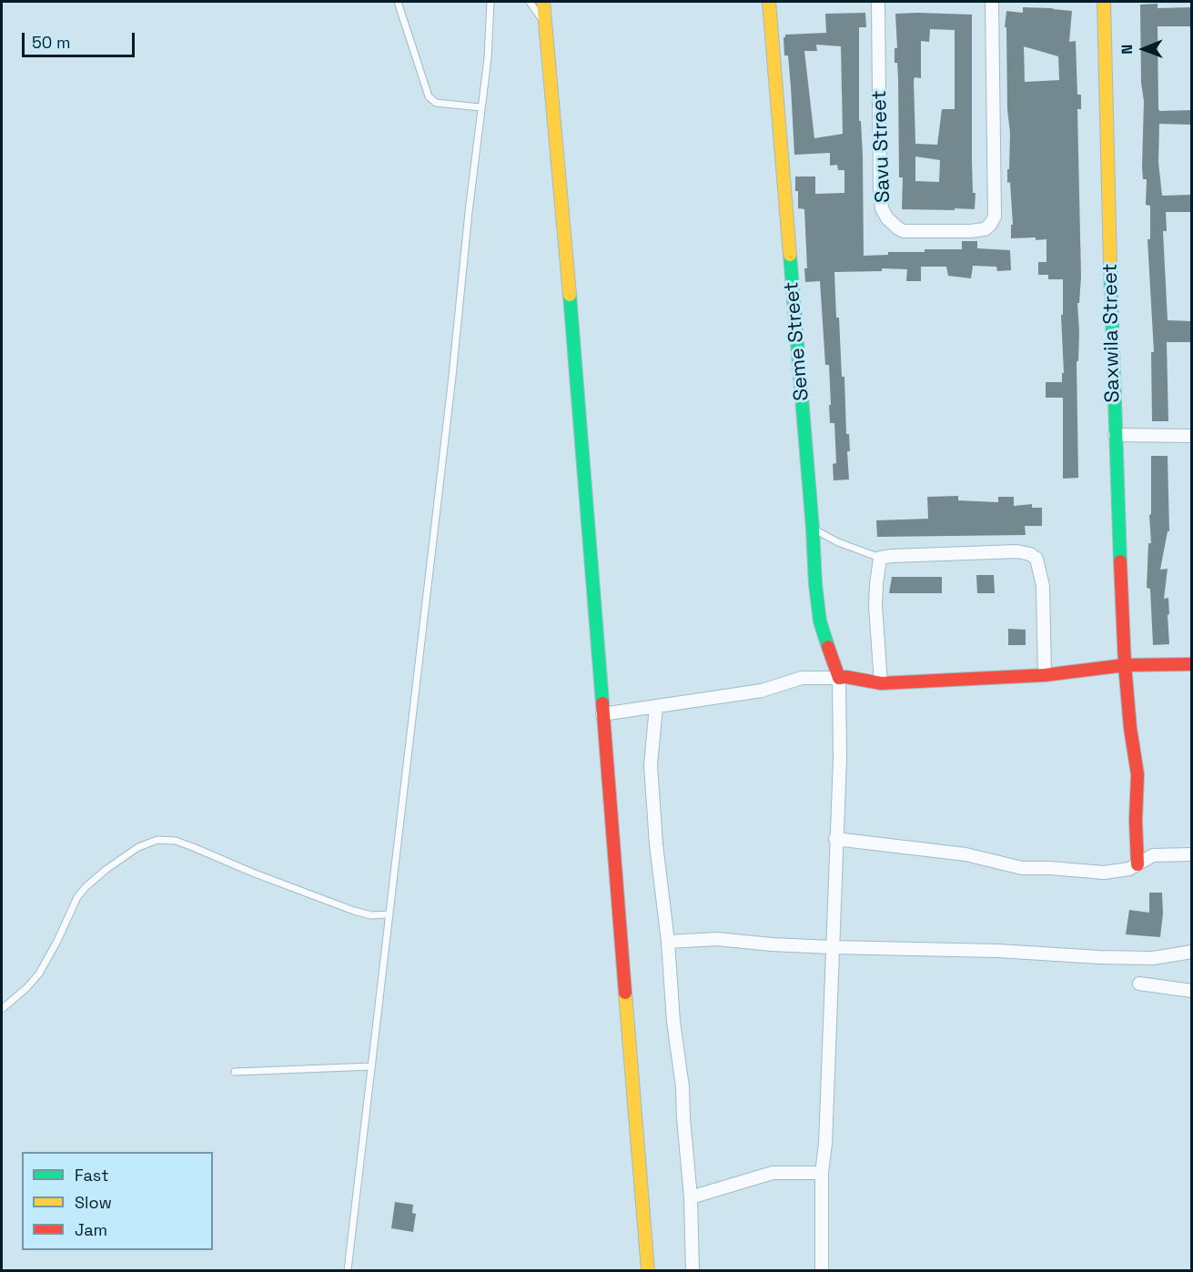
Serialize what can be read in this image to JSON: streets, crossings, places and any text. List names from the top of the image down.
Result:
{
  "streets": {
    "street": ["Savu Street", "Saxwila Street", "Seme Street"]
  },
  "legend": ["Fast", "Slow", "Jam"],
  "scale_bar": "50 m",
  "north": "left"
}
